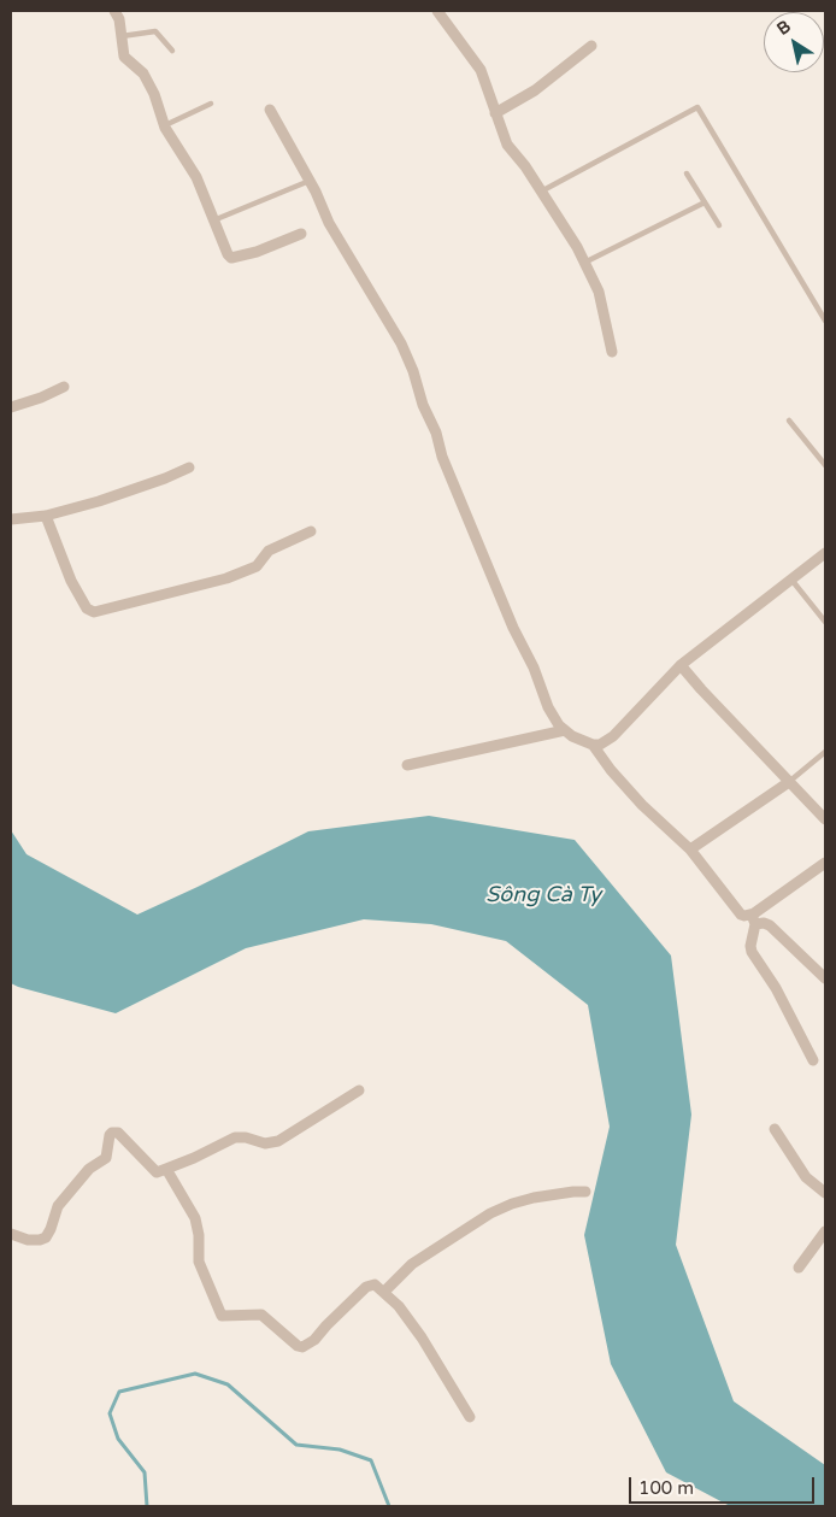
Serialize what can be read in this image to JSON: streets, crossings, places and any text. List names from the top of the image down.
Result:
{
  "water": ["Sông Cà Ty"],
  "scale_bar": "100 m",
  "north": "top left"
}
